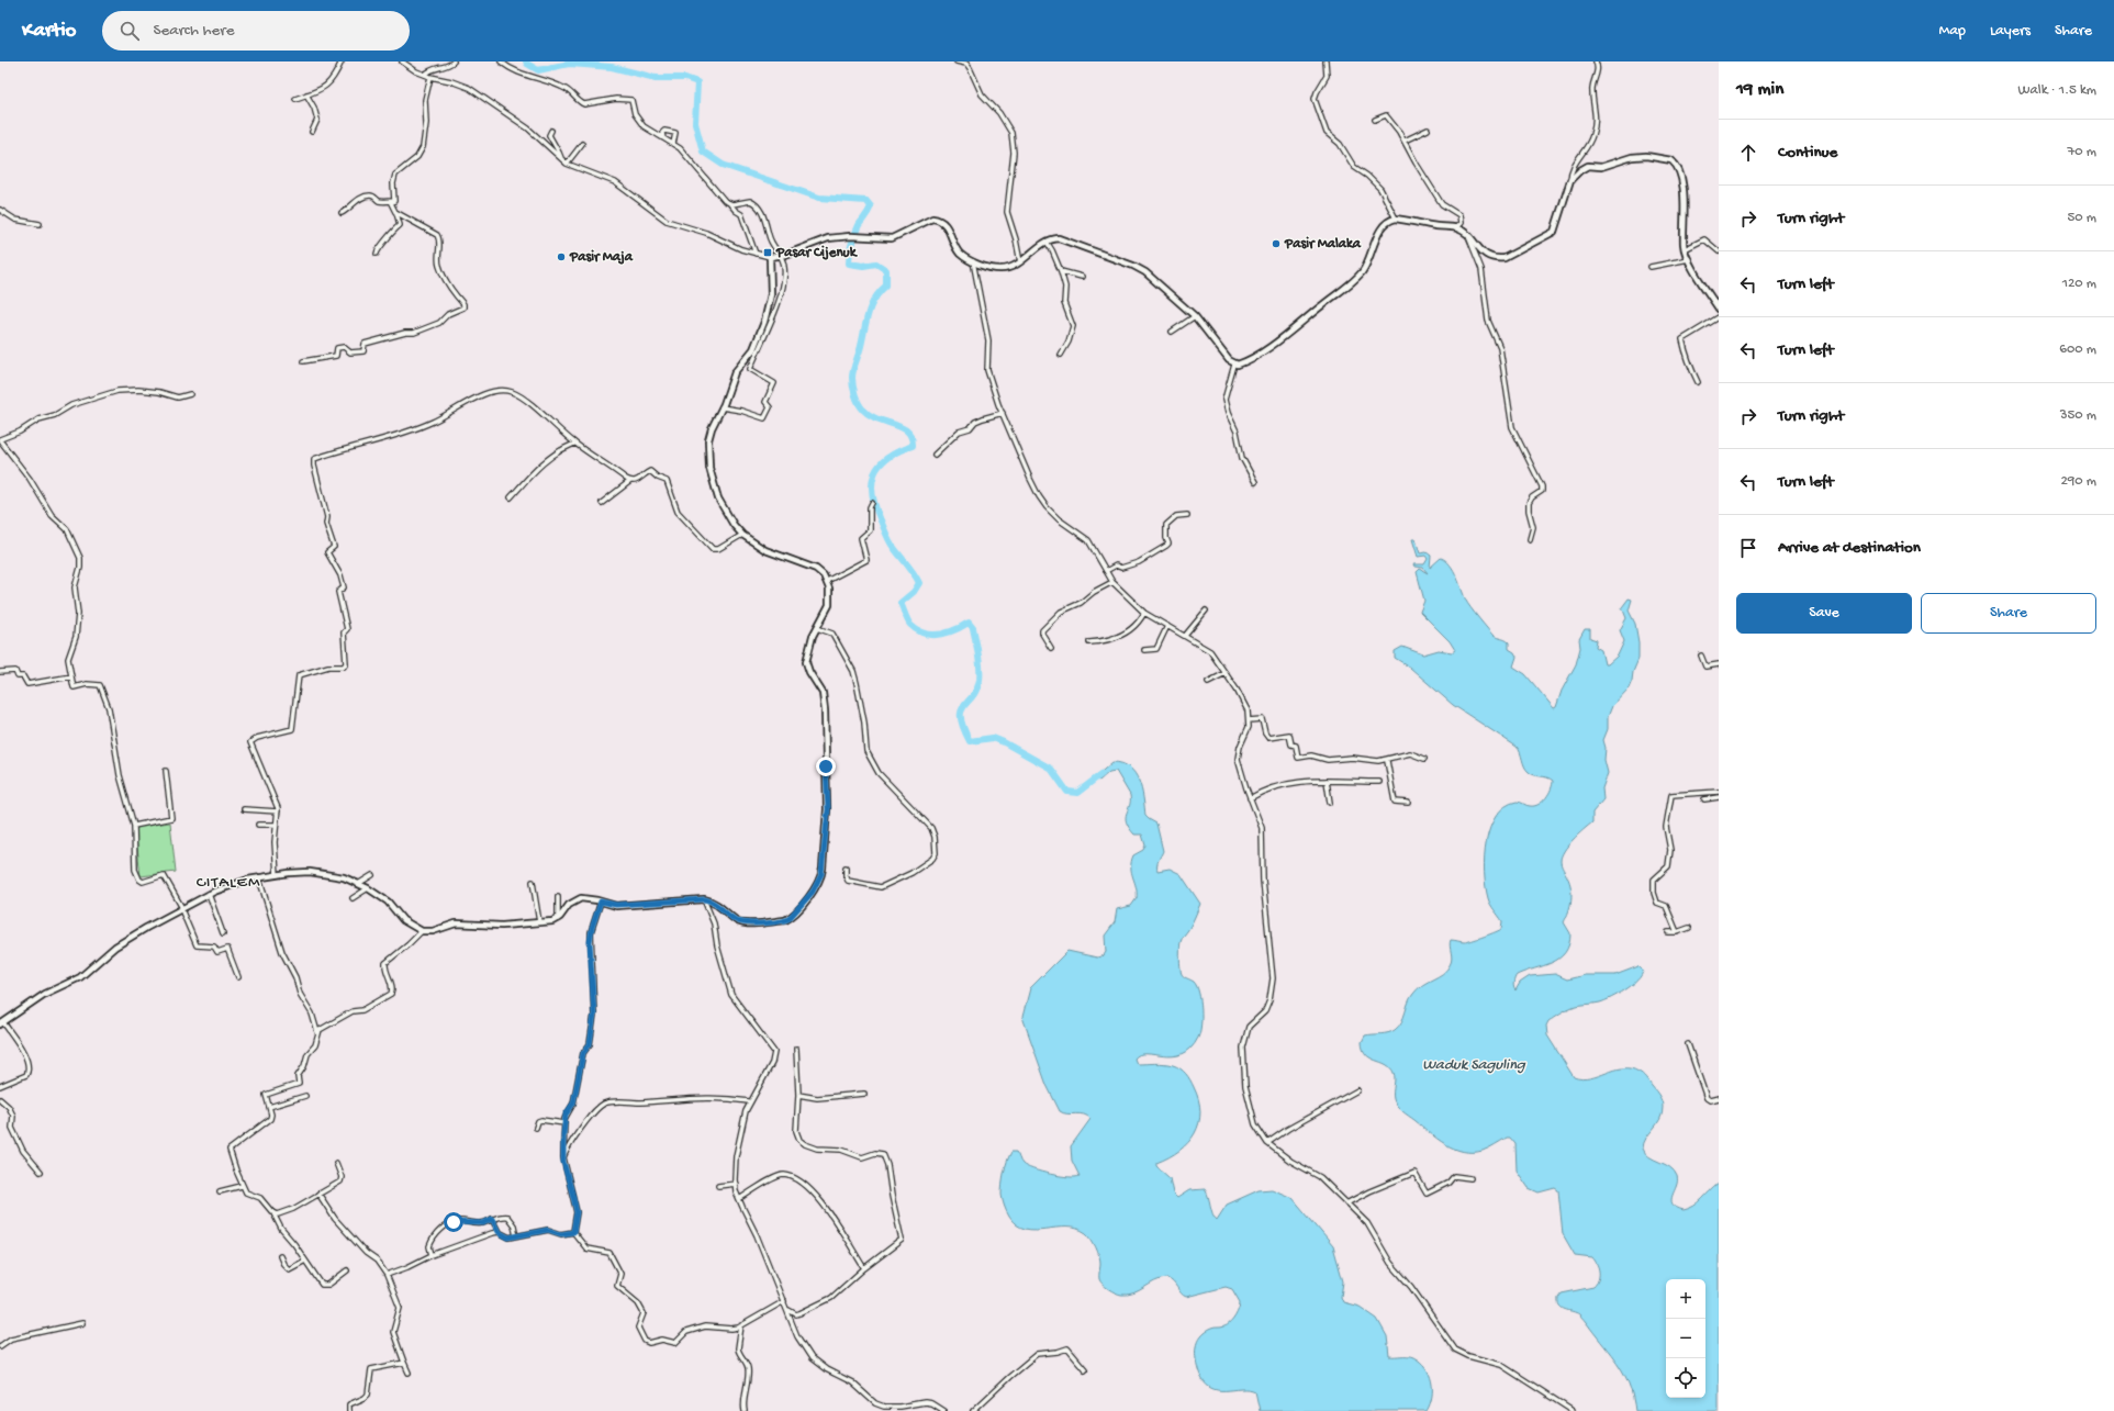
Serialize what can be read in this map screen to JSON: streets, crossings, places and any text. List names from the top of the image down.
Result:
{
  "districts": ["CITALEM"],
  "water": ["Waduk Saguling"],
  "places": {
    "other": ["Pasir Malaka", "Pasir Maja"],
    "transit": ["Pasar Cijenuk"]
  },
  "page": {
    "header": "Kartio",
    "search": "Search here",
    "nav": ["Map", "Layers", "Share"],
    "heading": ["19 min", "Walk · 1.5 km"],
    "list": [
      ["Continue", "70 m"],
      ["Turn right", "50 m"],
      ["Turn left", "120 m"],
      ["Turn left", "600 m"],
      ["Turn right", "350 m"],
      ["Turn left", "290 m"],
      "Arrive at destination"
    ],
    "buttons": ["Save", "Share"],
    "map_buttons": ["+", "−"]
  }
}
